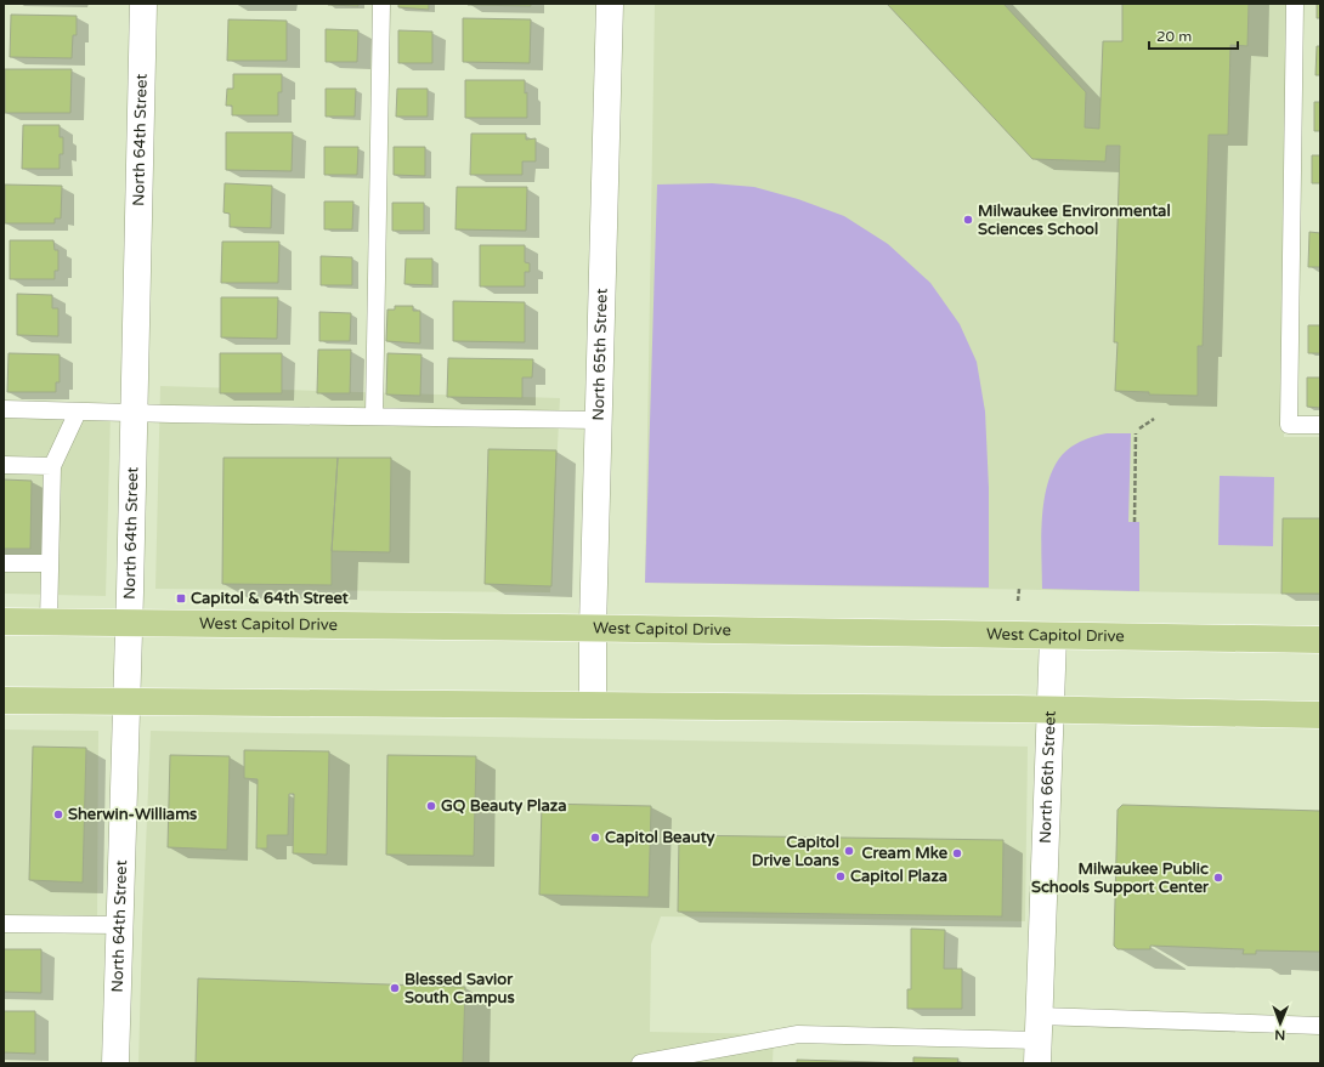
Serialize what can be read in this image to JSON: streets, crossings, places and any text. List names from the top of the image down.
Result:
{
  "streets": {
    "main road": ["West Capitol Drive"],
    "street": ["North 64th Street", "North 65th Street", "North 66th Street"]
  },
  "crossings": [
    ["North 64th Street", "West Capitol Drive"],
    ["North 65th Street", "West Capitol Drive"],
    ["West Capitol Drive", "North 66th Street"]
  ],
  "places": {
    "other": [
      "Milwaukee Environmental Sciences School",
      "GQ Beauty Plaza",
      "Sherwin-Williams",
      "Capitol Beauty",
      "Capitol Drive Loans",
      "Cream Mke",
      "Capitol Plaza",
      "Milwaukee Public Schools Support Center",
      "Blessed Savior South Campus"
    ],
    "transit": ["Capitol & 64th Street"]
  },
  "scale_bar": "20 m",
  "north": "bottom"
}
